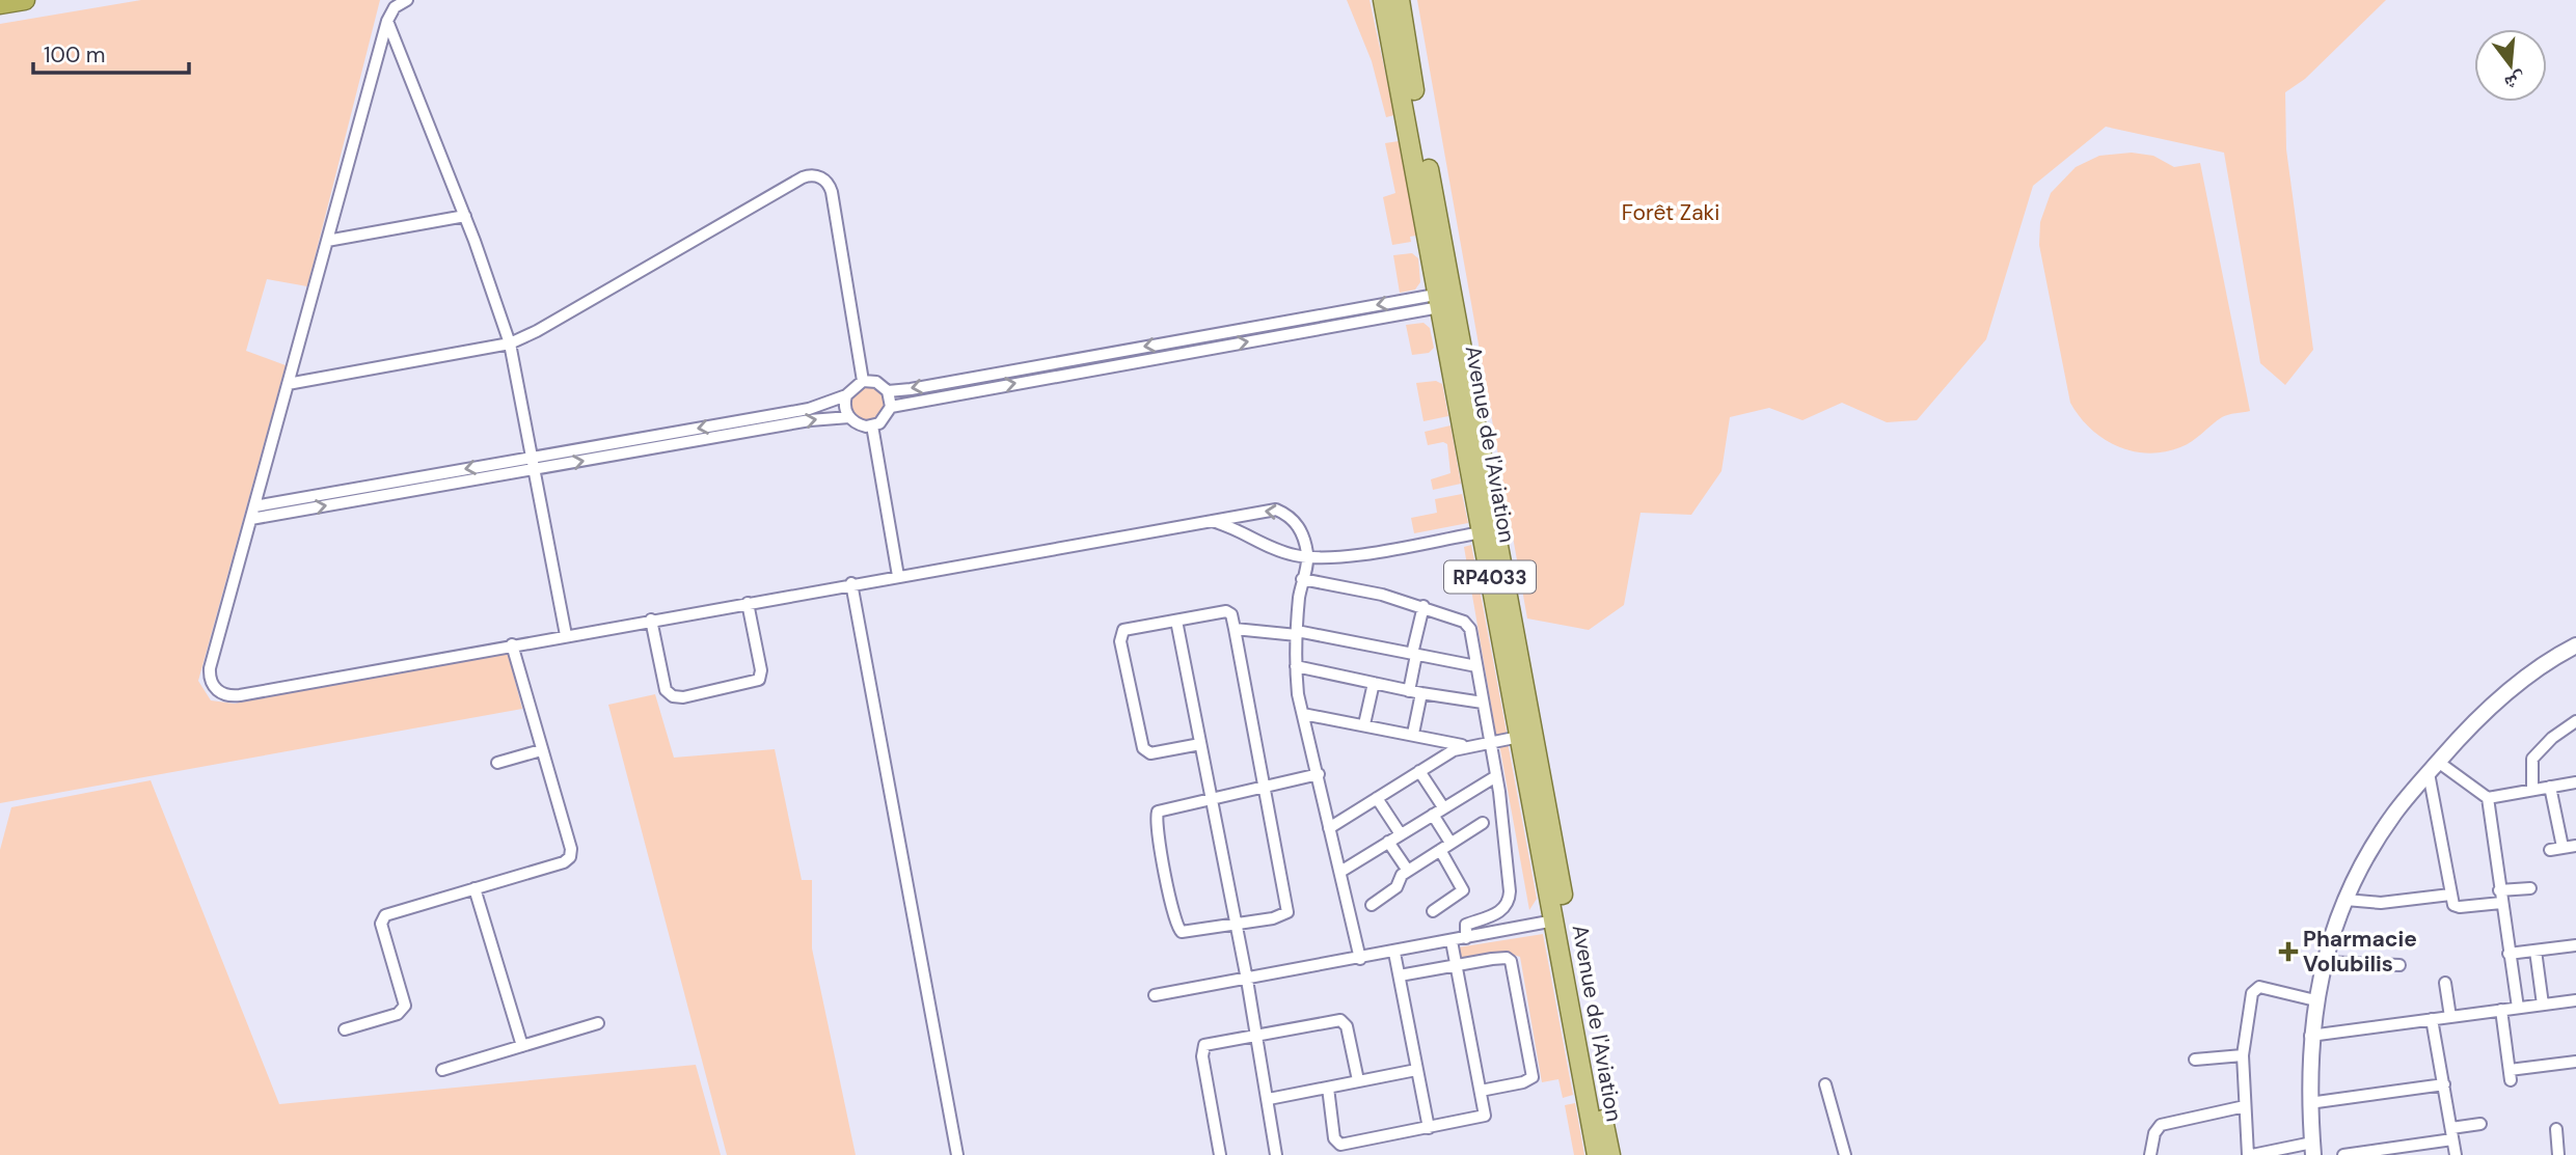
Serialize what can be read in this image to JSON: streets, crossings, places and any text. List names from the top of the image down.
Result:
{
  "streets": {
    "main road": ["Avenue de l'Aviation", "RP4033"]
  },
  "parks": ["Forêt Zaki"],
  "places": {
    "health": ["Pharmacie Volubilis"]
  },
  "scale_bar": "100 m",
  "north": "bottom"
}
